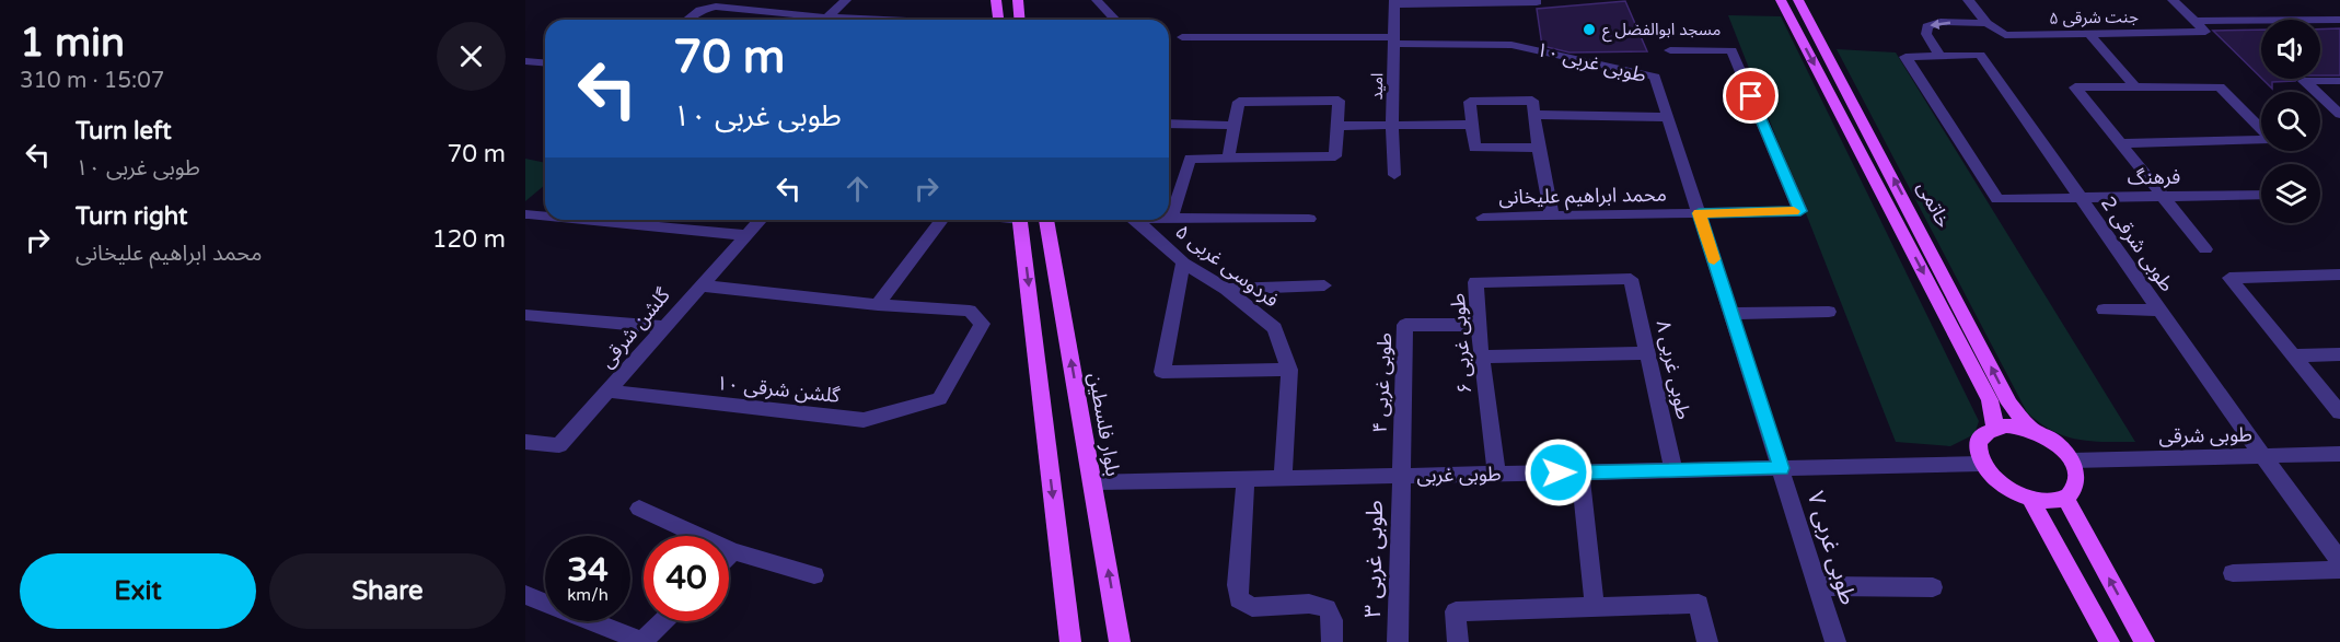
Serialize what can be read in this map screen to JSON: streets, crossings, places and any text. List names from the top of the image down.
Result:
{
  "streets": {
    "main road": ["خاتمی", "بلوار فلسطین"],
    "street": [
      "جنت شرقی ۵",
      "طوبی غربی ۱۰",
      "امید",
      "فرهنگ",
      "محمد ابراهیم علیخانی",
      "طوبی شرقی 2",
      "فردوسی غربی ۵",
      "گلشن شرقی",
      "طوبی غربی ۶",
      "طوبی غربی ۸",
      "طوبی غربی ۴",
      "گلشن شرقی ۱۰",
      "طوبی شرقی",
      "طوبی غربی",
      "طوبی غربی ۷",
      "طوبی غربی ۳"
    ]
  },
  "crossings": [
    ["طوبی غربی ۱۰", "امید"],
    ["طوبی غربی ۱۰", "محمد ابراهیم علیخانی"],
    ["طوبی غربی ۱۰", "طوبی غربی"],
    ["طوبی غربی ۱۰", "طوبی غربی ۷"],
    ["فرهنگ", "طوبی شرقی 2"],
    ["خاتمی", "طوبی شرقی"],
    ["خاتمی", "طوبی غربی"],
    ["طوبی شرقی 2", "طوبی شرقی"],
    ["فردوسی غربی ۵", "طوبی غربی"],
    ["گلشن شرقی", "گلشن شرقی ۱۰"],
    ["طوبی غربی ۶", "طوبی غربی ۸"],
    ["طوبی غربی ۶", "طوبی غربی ۴"],
    ["طوبی غربی ۶", "طوبی غربی"],
    ["طوبی غربی ۸", "طوبی غربی"],
    ["طوبی غربی ۴", "طوبی غربی"],
    ["طوبی غربی ۴", "طوبی غربی ۳"],
    ["بلوار فلسطین", "طوبی غربی"],
    ["طوبی شرقی", "طوبی غربی"],
    ["طوبی غربی", "طوبی غربی ۷"],
    ["طوبی غربی", "طوبی غربی ۳"]
  ],
  "places": ["مسجد ابوالفضل ع"],
  "page": {
    "heading": ["1 min", "310 m · 15:07"],
    "turn": ["70 m", "طوبی غربی ۱۰"],
    "list": [
      {
        "name": "Turn left",
        "note": "طوبی غربی ۱۰",
        "value": "70 m"
      },
      {
        "name": "Turn right",
        "note": "محمد ابراهیم علیخانی",
        "value": "120 m"
      }
    ],
    "speed": "34 km/h",
    "limit": "40",
    "buttons": ["Exit", "Share"]
  }
}
